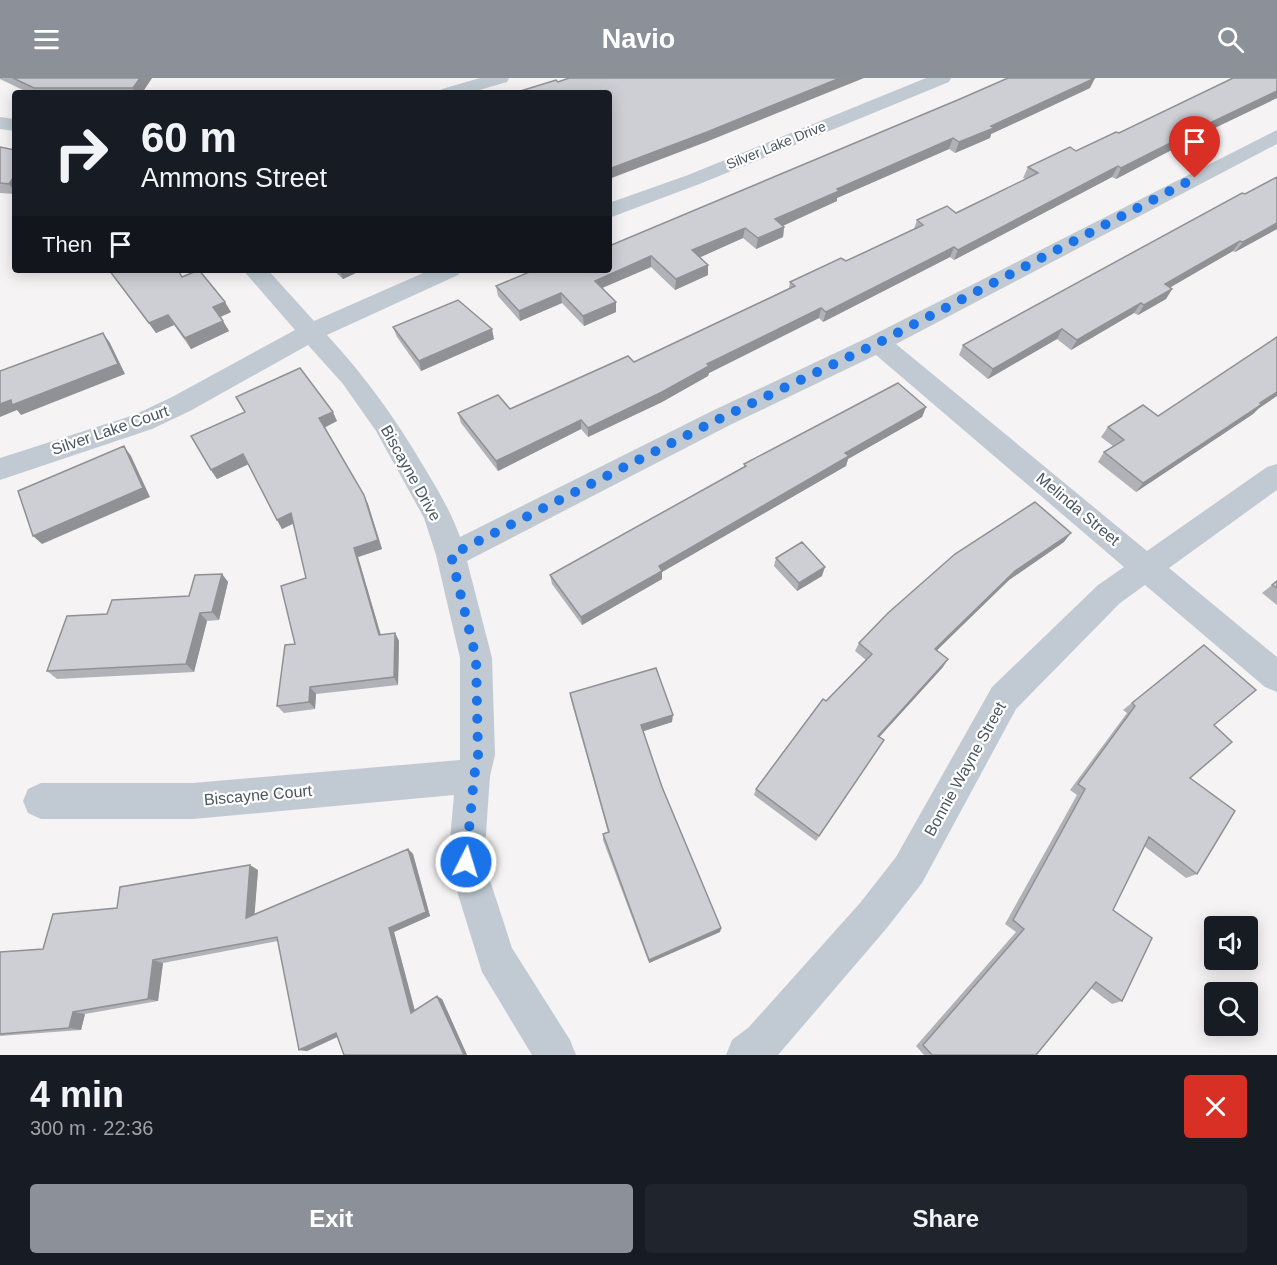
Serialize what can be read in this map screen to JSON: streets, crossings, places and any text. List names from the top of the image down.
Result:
{
  "streets": {
    "street": [
      "Silver Lake Drive",
      "Silver Lake Court",
      "Biscayne Drive",
      "Melinda Street",
      "Bonnie Wayne Street",
      "Biscayne Court"
    ]
  },
  "crossings": [
    ["Silver Lake Court", "Biscayne Drive"],
    ["Biscayne Drive", "Biscayne Court"],
    ["Melinda Street", "Bonnie Wayne Street"]
  ],
  "page": {
    "header": "Navio",
    "turn": ["60 m", "Ammons Street"],
    "then": "Then",
    "heading": ["4 min", "300 m · 22:36"],
    "buttons": ["Exit", "Share"]
  }
}
